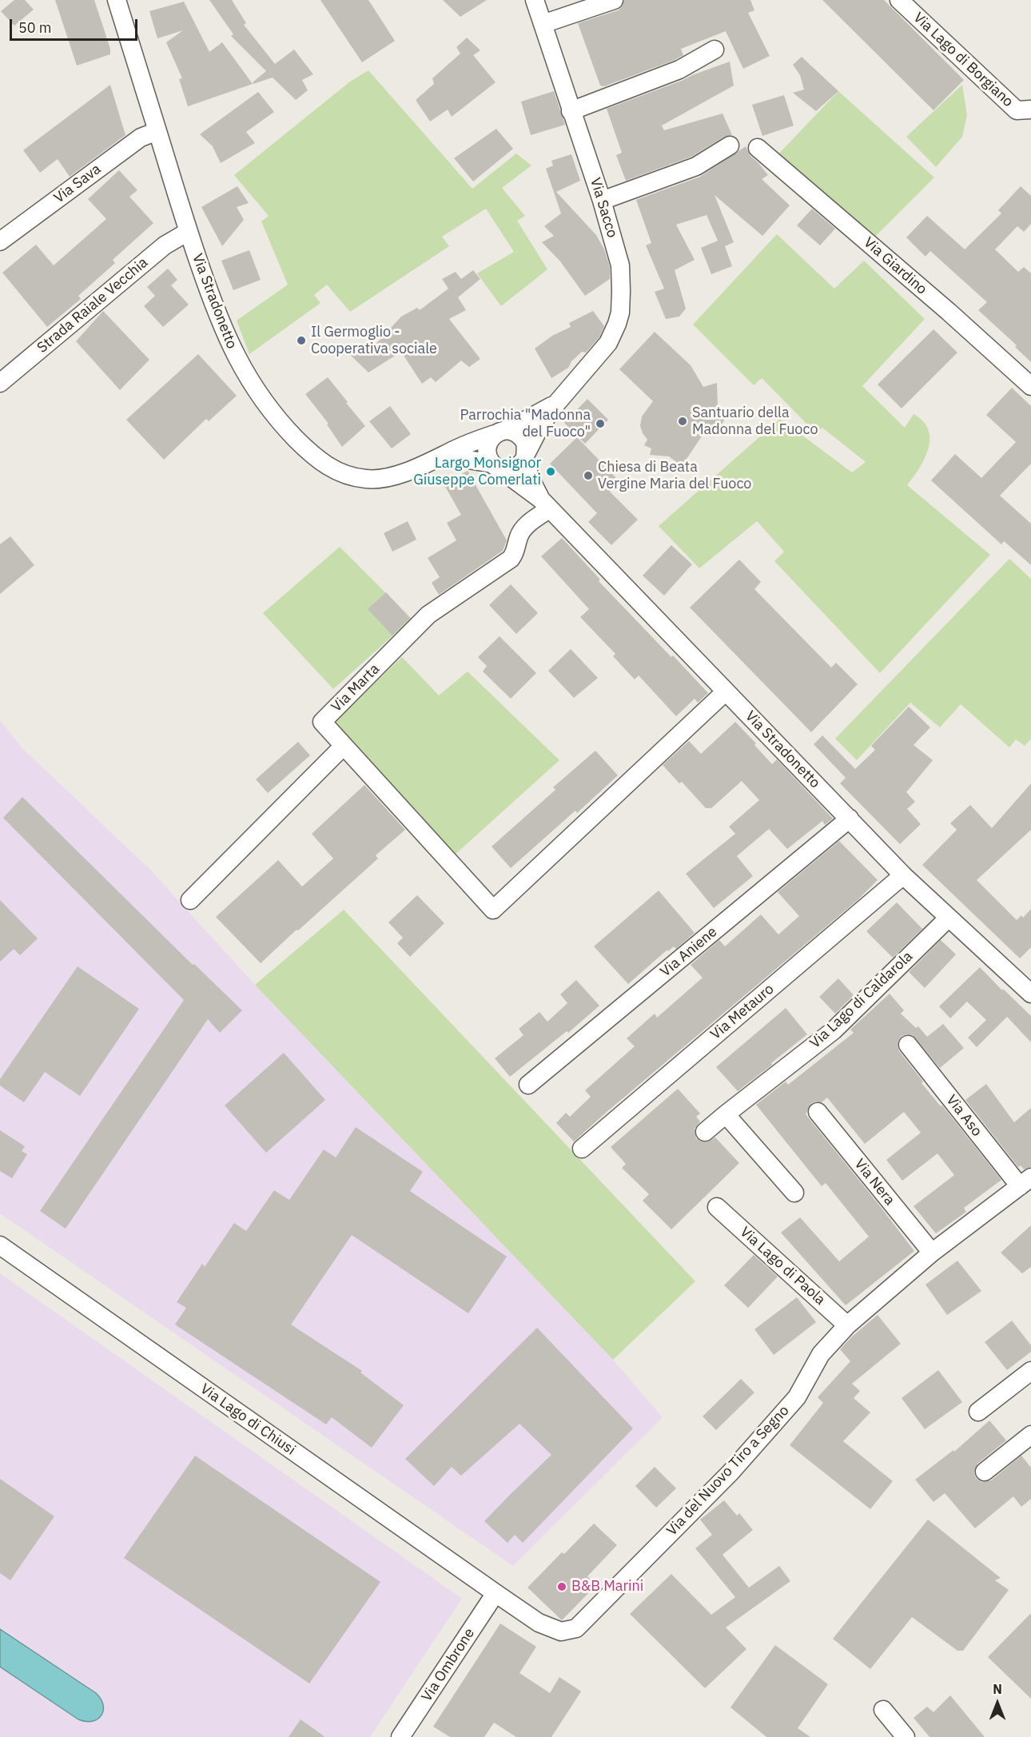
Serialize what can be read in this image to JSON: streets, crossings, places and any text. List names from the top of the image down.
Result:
{
  "streets": {
    "street": [
      "Via Lago di Borgiano",
      "Via Sava",
      "Via Sacco",
      "Via Giardino",
      "Via Stradonetto",
      "Strada Raiale Vecchia",
      "Via Marta",
      "Via Aniene",
      "Via Lago di Caldarola",
      "Via Metauro",
      "Via Aso",
      "Via Nera",
      "Via Lago di Paola",
      "Via Lago di Chiusi",
      "Via del Nuovo Tiro a Segno",
      "Via Ombrone"
    ]
  },
  "crossings": [
    ["Via Sava", "Via Stradonetto"],
    ["Via Sacco", "Via Stradonetto"],
    ["Via Stradonetto", "Strada Raiale Vecchia"],
    ["Via Stradonetto", "Via Marta"],
    ["Via Stradonetto", "Via Aniene"],
    ["Via Stradonetto", "Via Lago di Caldarola"],
    ["Via Stradonetto", "Via Metauro"],
    ["Via Aso", "Via del Nuovo Tiro a Segno"],
    ["Via Nera", "Via del Nuovo Tiro a Segno"],
    ["Via Lago di Paola", "Via del Nuovo Tiro a Segno"],
    ["Via Lago di Chiusi", "Via del Nuovo Tiro a Segno"],
    ["Via Lago di Chiusi", "Via Ombrone"],
    ["Via del Nuovo Tiro a Segno", "Via Ombrone"]
  ],
  "places": [
    "Il Germoglio - Cooperativa sociale",
    "Santuario della Madonna del Fuoco",
    "Parrochia \"Madonna del Fuoco\"",
    "Largo Monsignor Giuseppe Comerlati",
    "Chiesa di Beata Vergine Maria del Fuoco",
    "B&B Marini"
  ],
  "scale_bar": "50 m",
  "north": "top"
}
